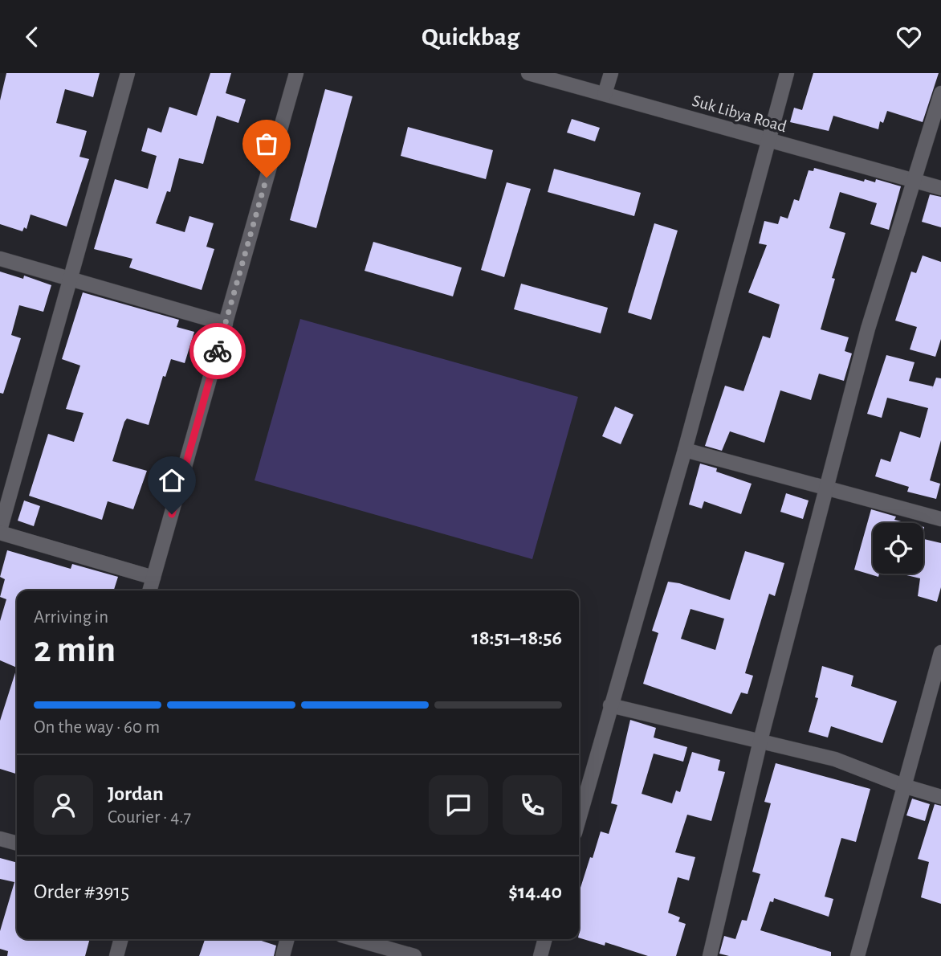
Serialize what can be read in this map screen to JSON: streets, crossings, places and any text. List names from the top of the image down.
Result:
{
  "streets": {
    "street": ["Suk Libya Road"]
  },
  "page": {
    "header": "Quickbag",
    "heading": ["2 min", "Arriving in", "18:51–18:56"],
    "panel": [
      "Jordan",
      "Courier · 4.7",
      "Order #3915",
      "$14.40"
    ],
    "bar": "On the way · 60 m"
  }
}
